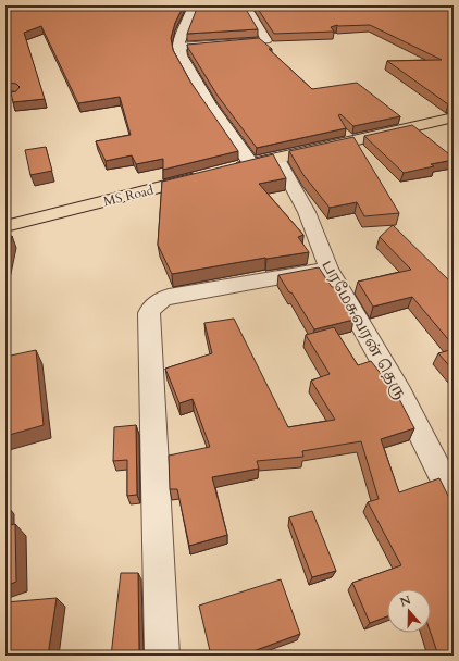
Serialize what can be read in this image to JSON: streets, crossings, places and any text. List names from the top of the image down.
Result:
{
  "streets": {
    "highway": ["MS Road"],
    "street": ["பரமேசுவரன் தெரு"]
  },
  "crossings": [
    ["MS Road", "பரமேசுவரன் தெரு"]
  ],
  "north": "top"
}
